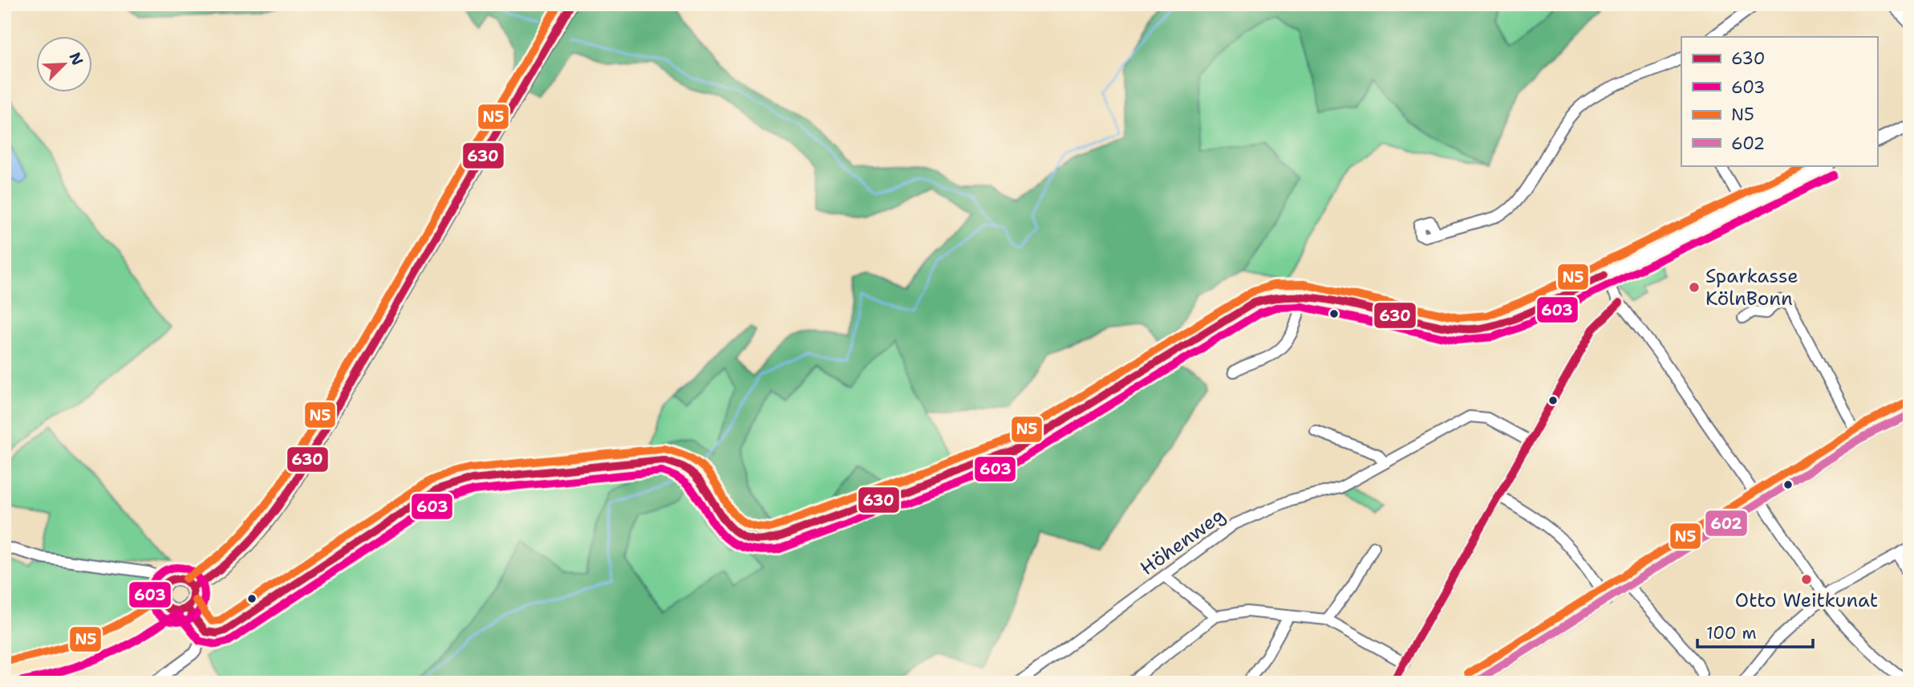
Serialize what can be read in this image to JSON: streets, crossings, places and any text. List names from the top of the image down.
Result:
{
  "streets": {
    "street": ["Höhenweg"]
  },
  "places": ["Sparkasse KölnBonn", "Otto Weitkunat"],
  "lines": [
    "transit line 630",
    "transit line N5",
    "transit line 603",
    "transit line 602"
  ],
  "legend": [
    "630",
    "603",
    "N5",
    "602"
  ],
  "scale_bar": "100 m",
  "north": "top right"
}
